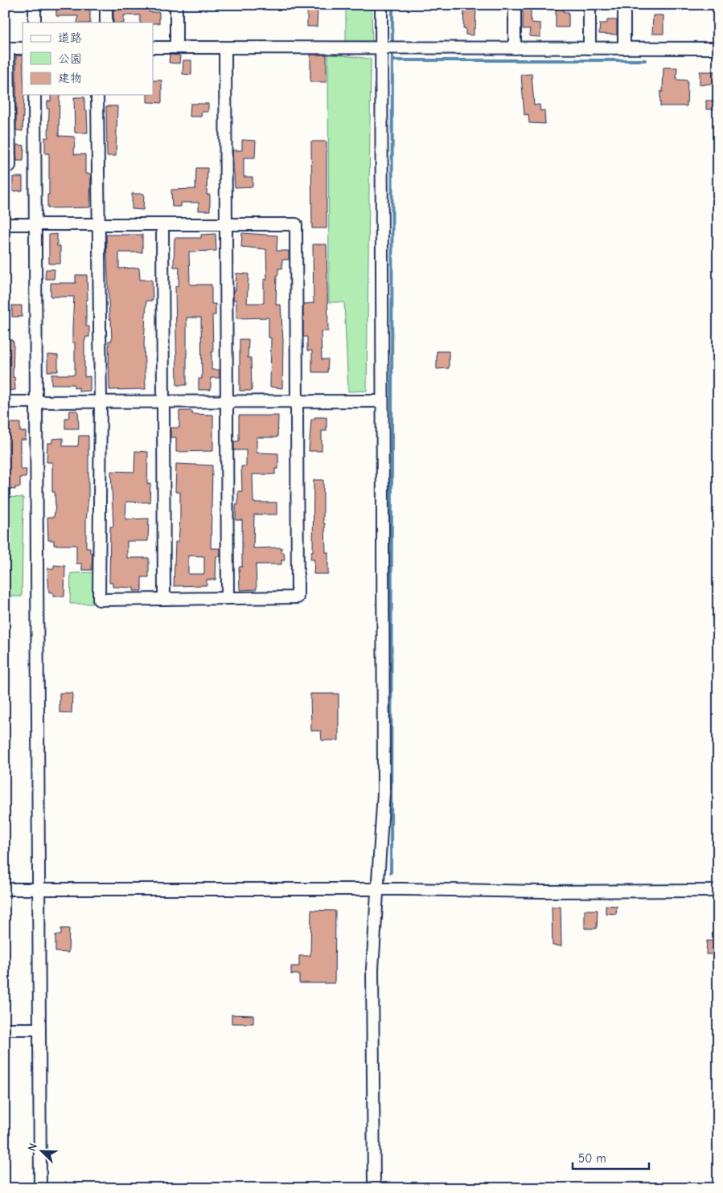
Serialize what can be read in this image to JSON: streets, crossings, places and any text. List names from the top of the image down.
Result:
{
  "legend": ["道路", "公園", "建物"],
  "scale_bar": "50 m",
  "north": "top left"
}
